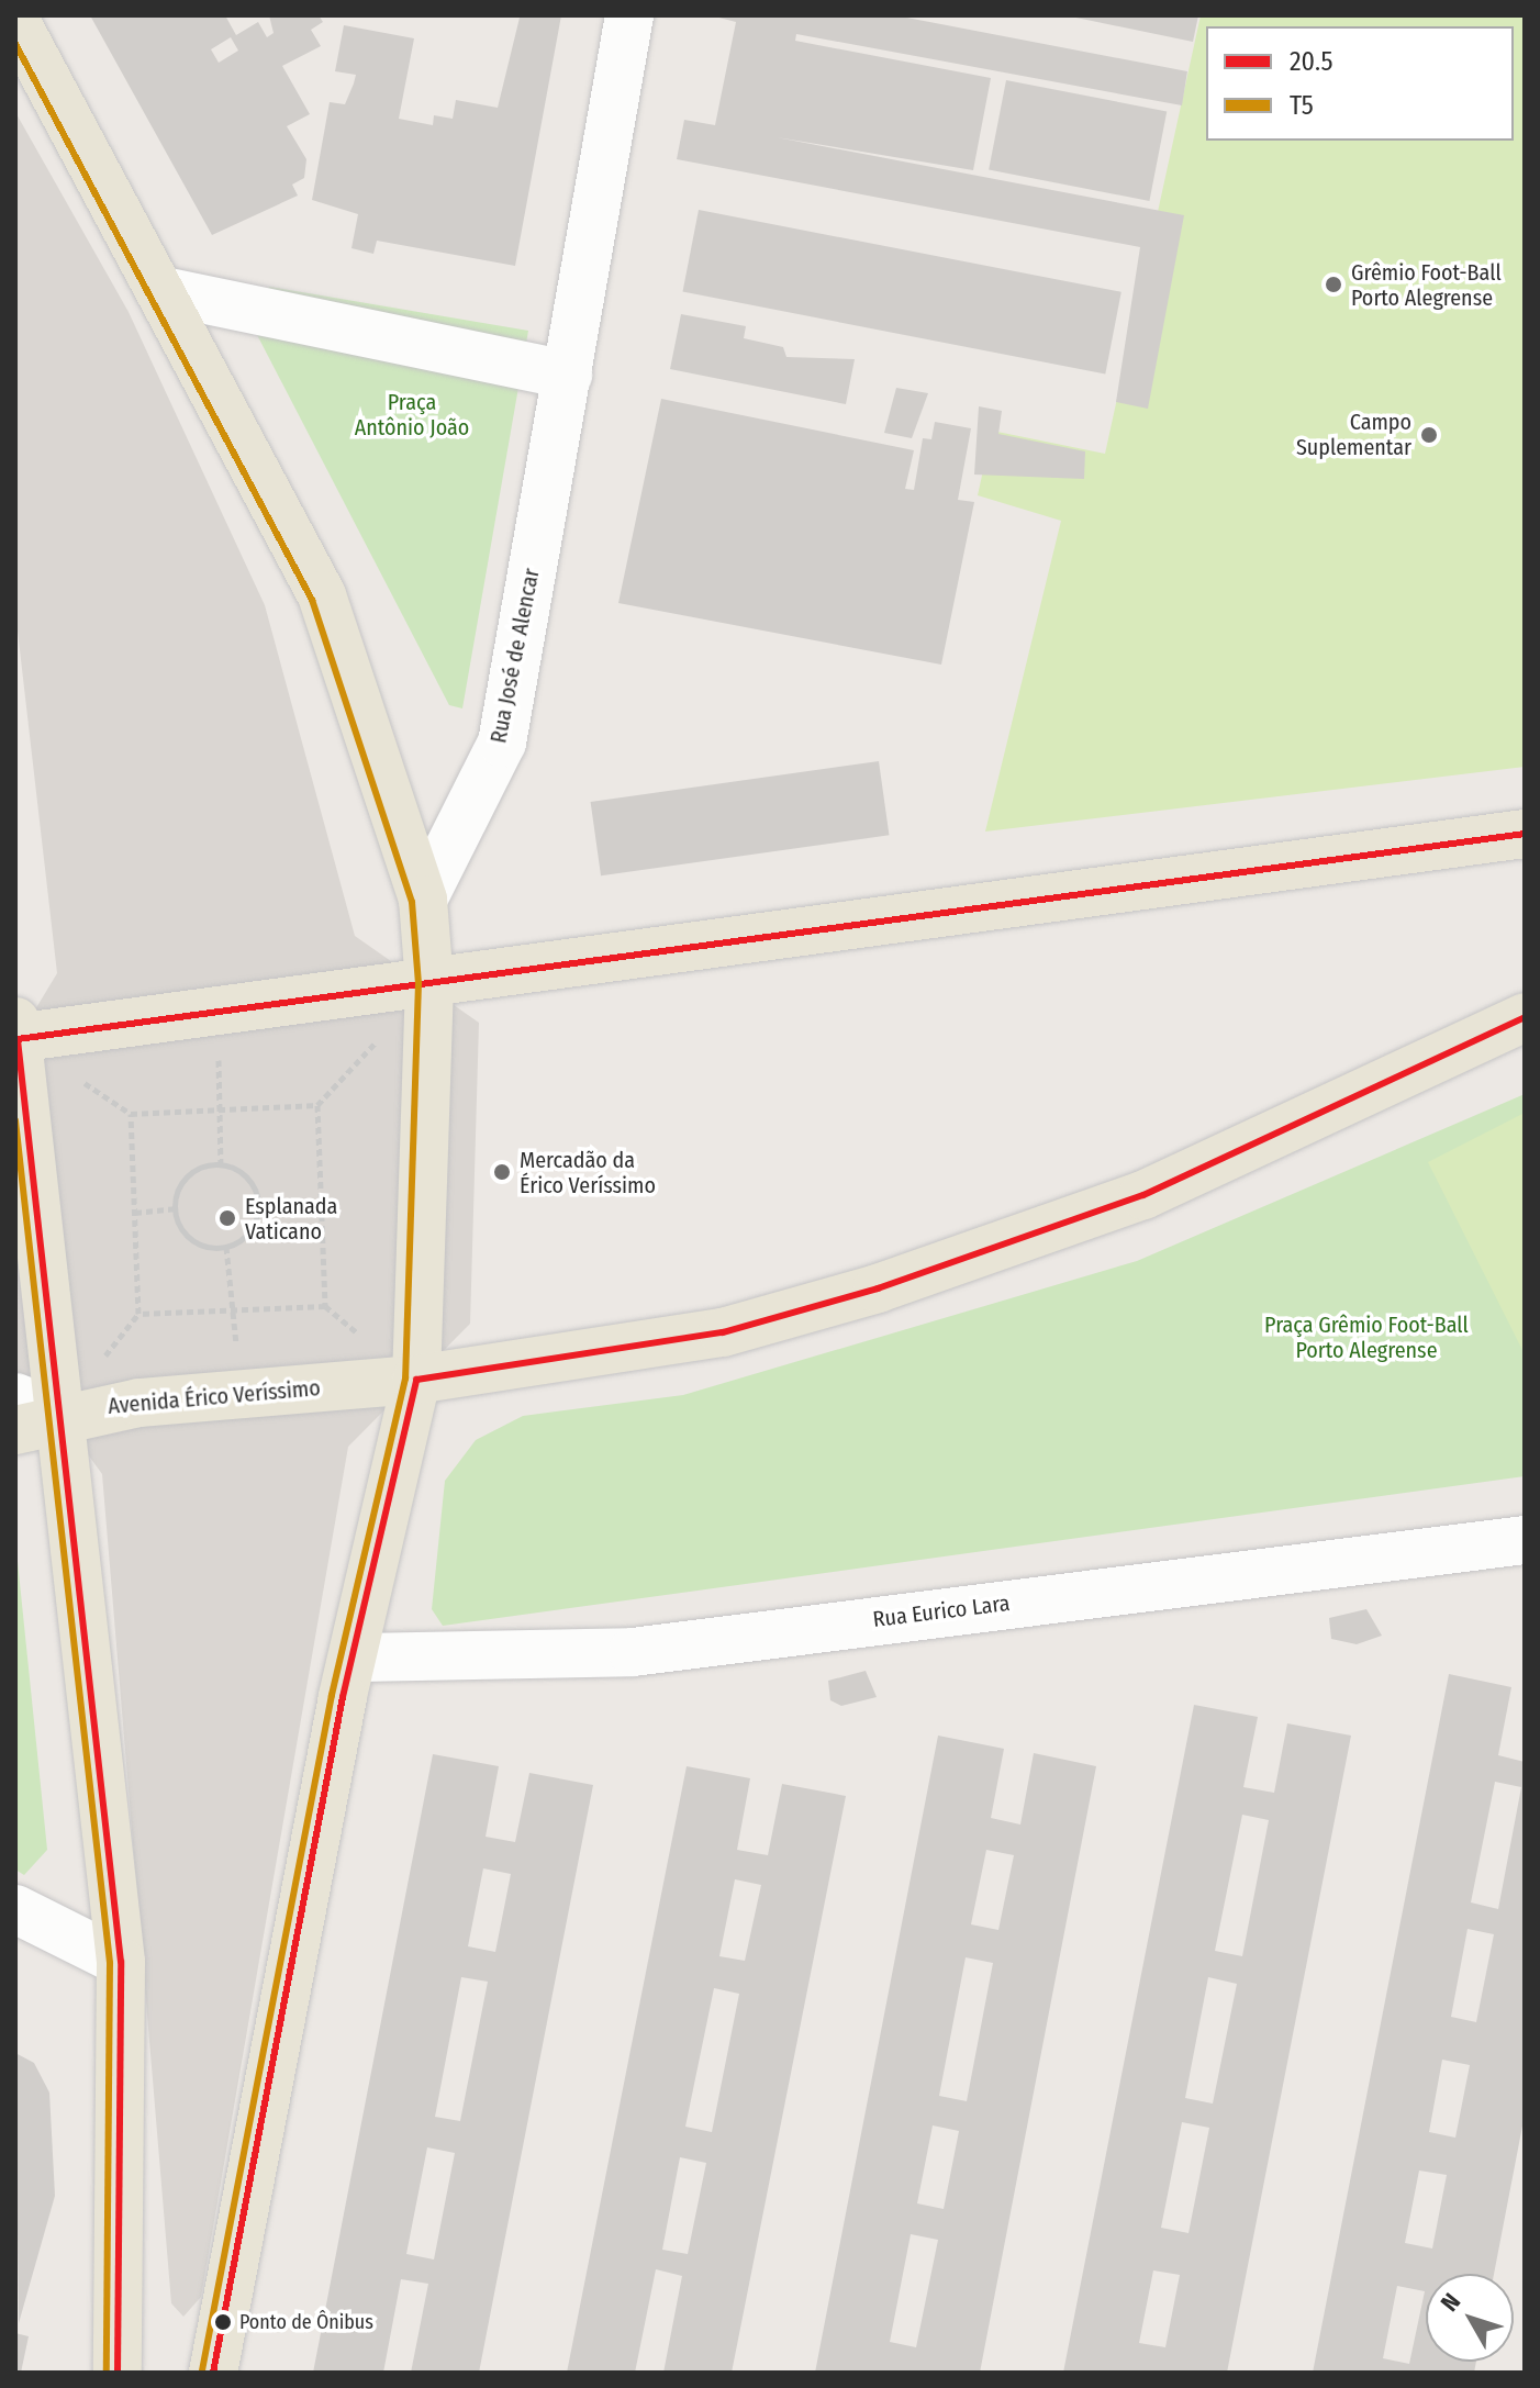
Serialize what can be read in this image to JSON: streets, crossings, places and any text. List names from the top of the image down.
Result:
{
  "streets": {
    "main road": ["Avenida Érico Veríssimo"],
    "street": ["Rua José de Alencar", "Rua Eurico Lara"]
  },
  "parks": ["Praça Antônio João", "Praça Grêmio Foot-Ball Porto Alegrense"],
  "places": [
    "Grêmio Foot-Ball Porto Alegrense",
    "Campo Suplementar",
    "Mercadão da Érico Veríssimo",
    "Esplanada Vaticano",
    "Ponto de Ônibus"
  ],
  "lines": ["transit line T5", "transit line 20.5"],
  "legend": ["20.5", "T5"],
  "north": "top left"
}
